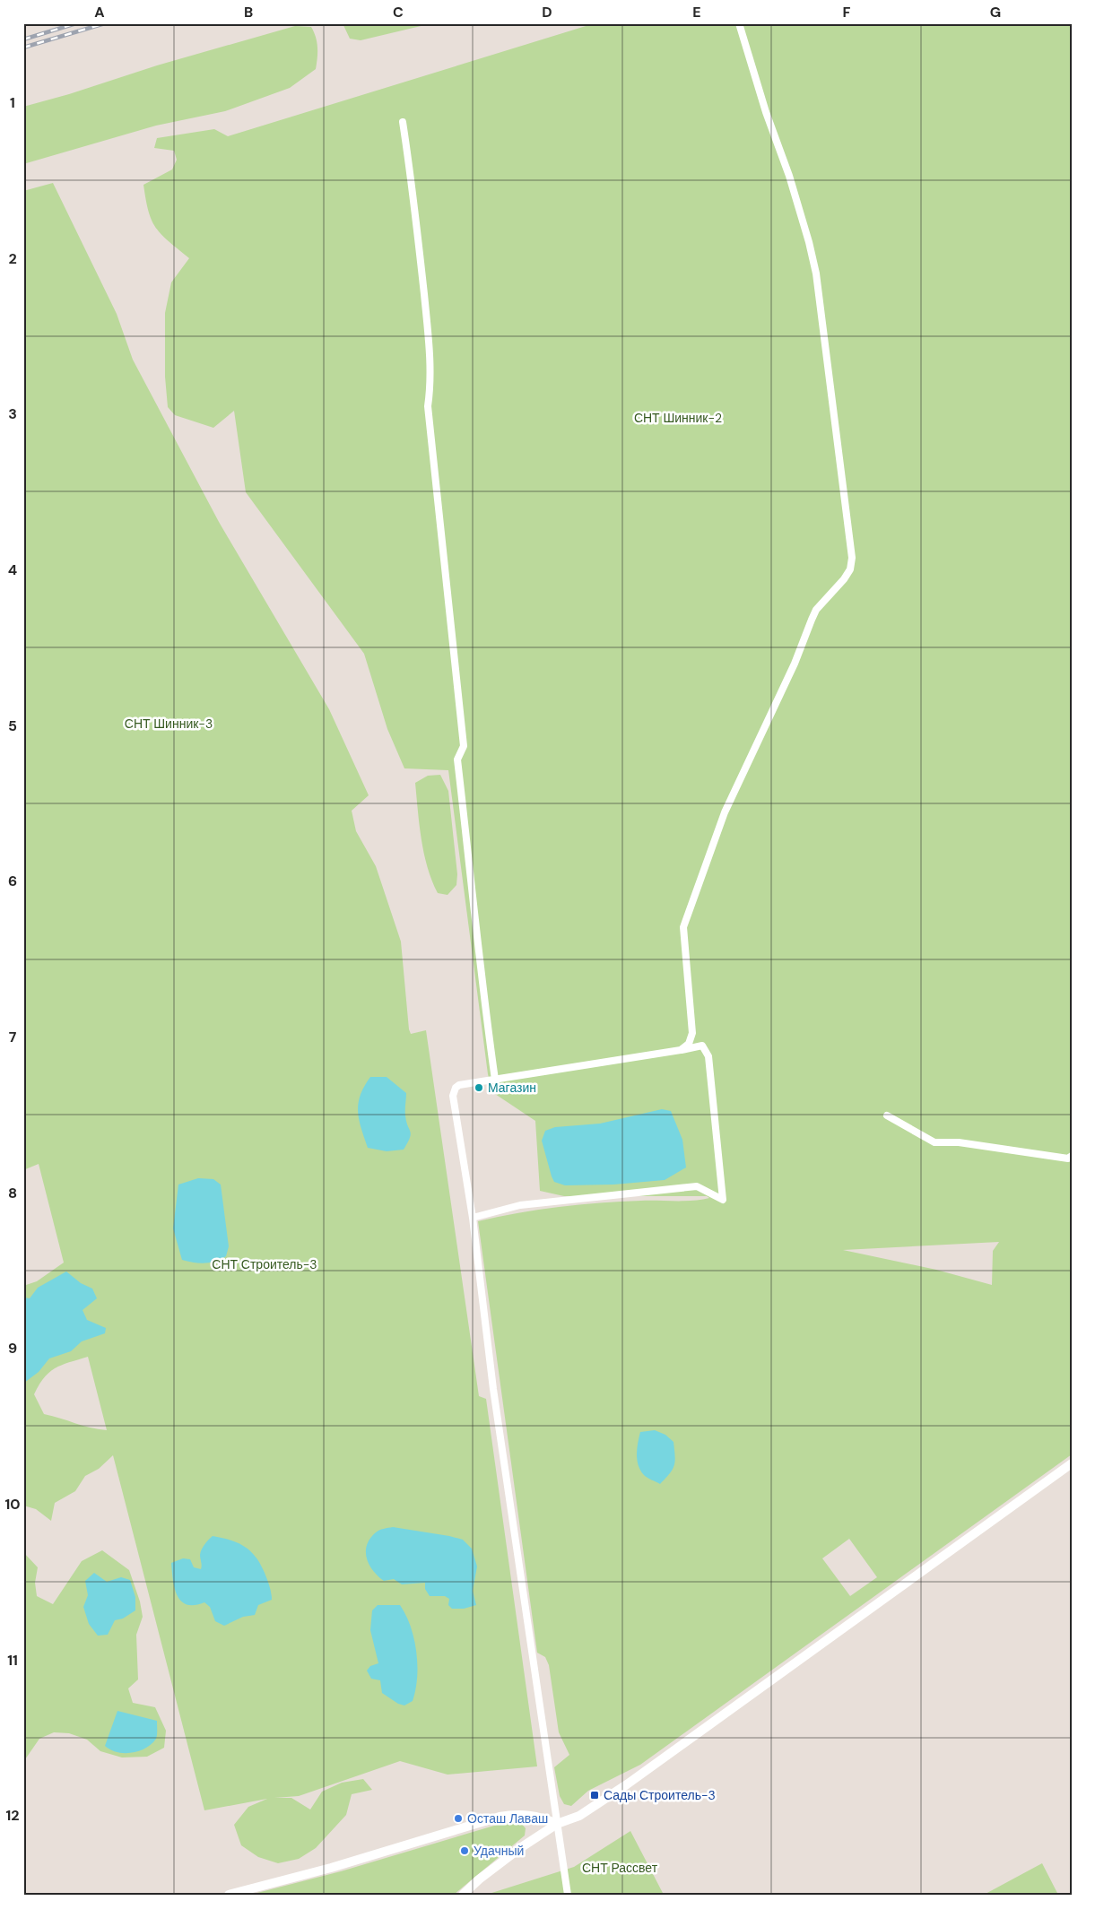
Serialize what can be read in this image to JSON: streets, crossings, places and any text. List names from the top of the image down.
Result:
{
  "parks": [
    "СНТ Шинник-2",
    "СНТ Шинник-3",
    "СНТ Строитель-3",
    "СНТ Рассвет"
  ],
  "places": {
    "other": ["Магазин", "Осташ Лаваш", "Удачный"],
    "transit": ["Сады Строитель-3"]
  },
  "grid": {
    "columns": [
      "A",
      "B",
      "C",
      "D",
      "E",
      "F",
      "G"
    ],
    "rows": [
      "1",
      "2",
      "3",
      "4",
      "5",
      "6",
      "7",
      "8",
      "9",
      "10",
      "11",
      "12"
    ]
  }
}
